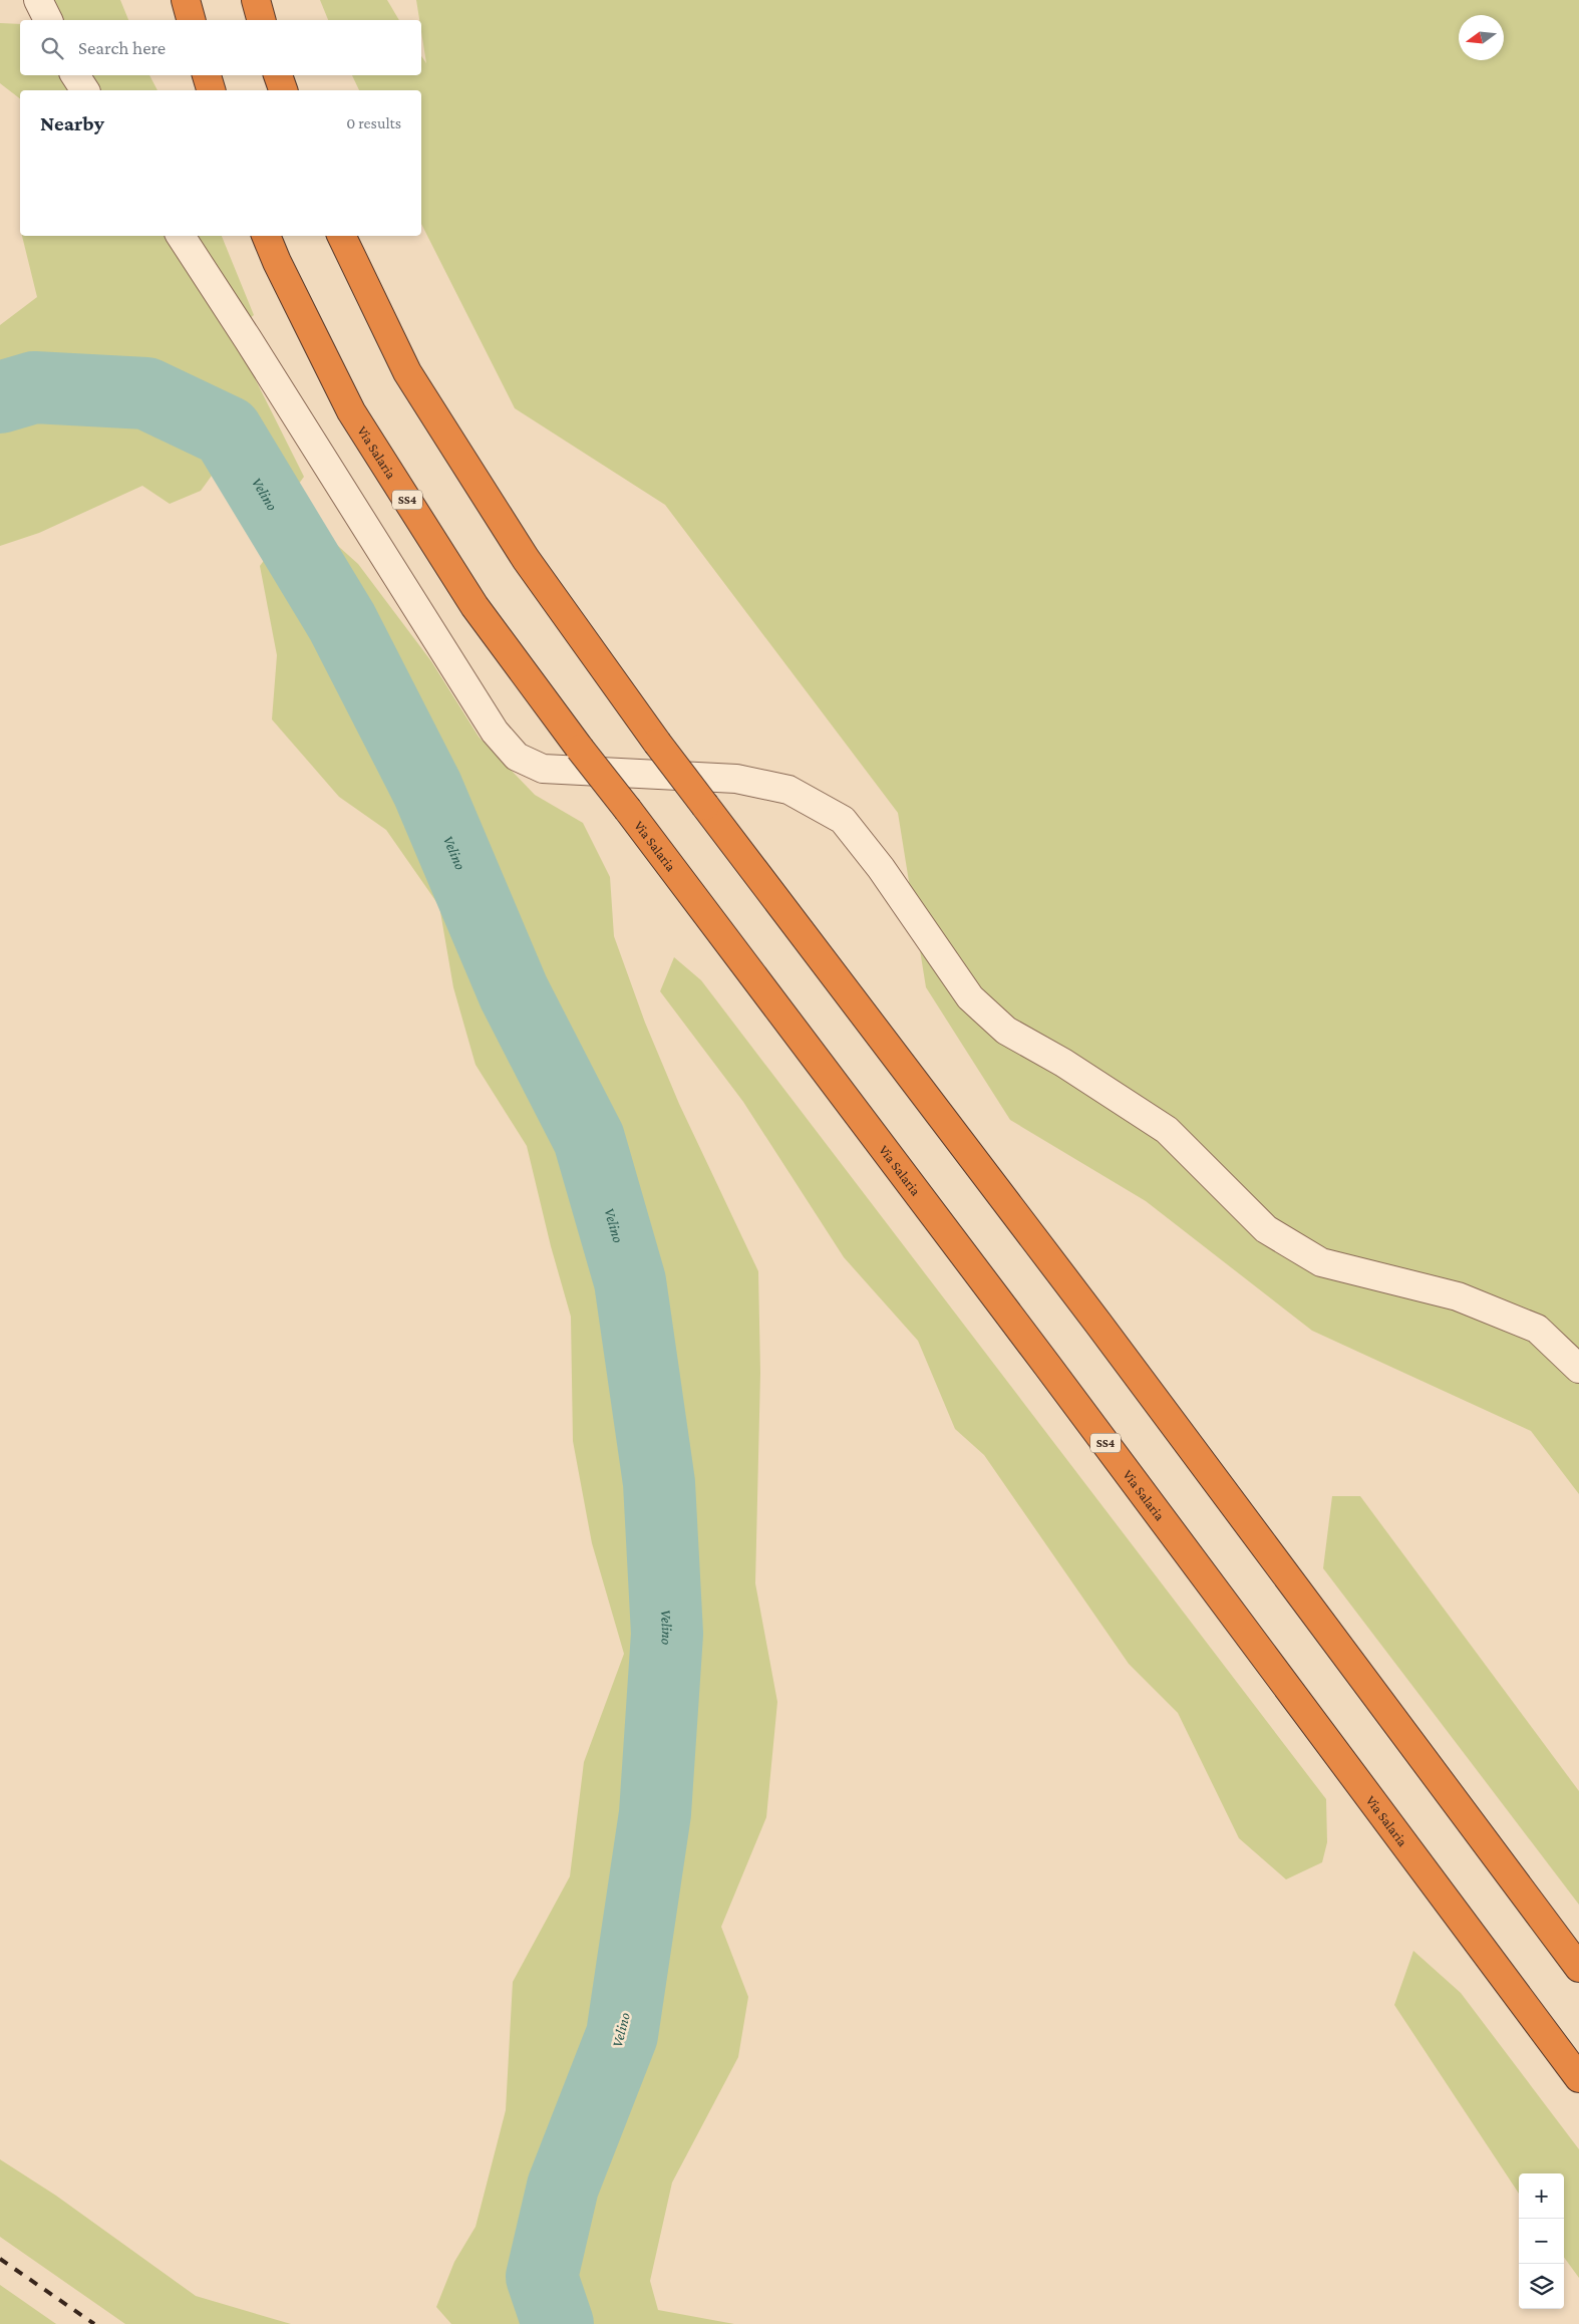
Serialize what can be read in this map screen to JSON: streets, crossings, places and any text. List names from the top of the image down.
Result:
{
  "streets": {
    "highway": ["Via Salaria", "SS4"]
  },
  "water": ["Velino"],
  "north": "left",
  "page": {
    "search": "Search here",
    "heading": ["Nearby", "0 results"],
    "map_buttons": ["+", "−"]
  }
}
